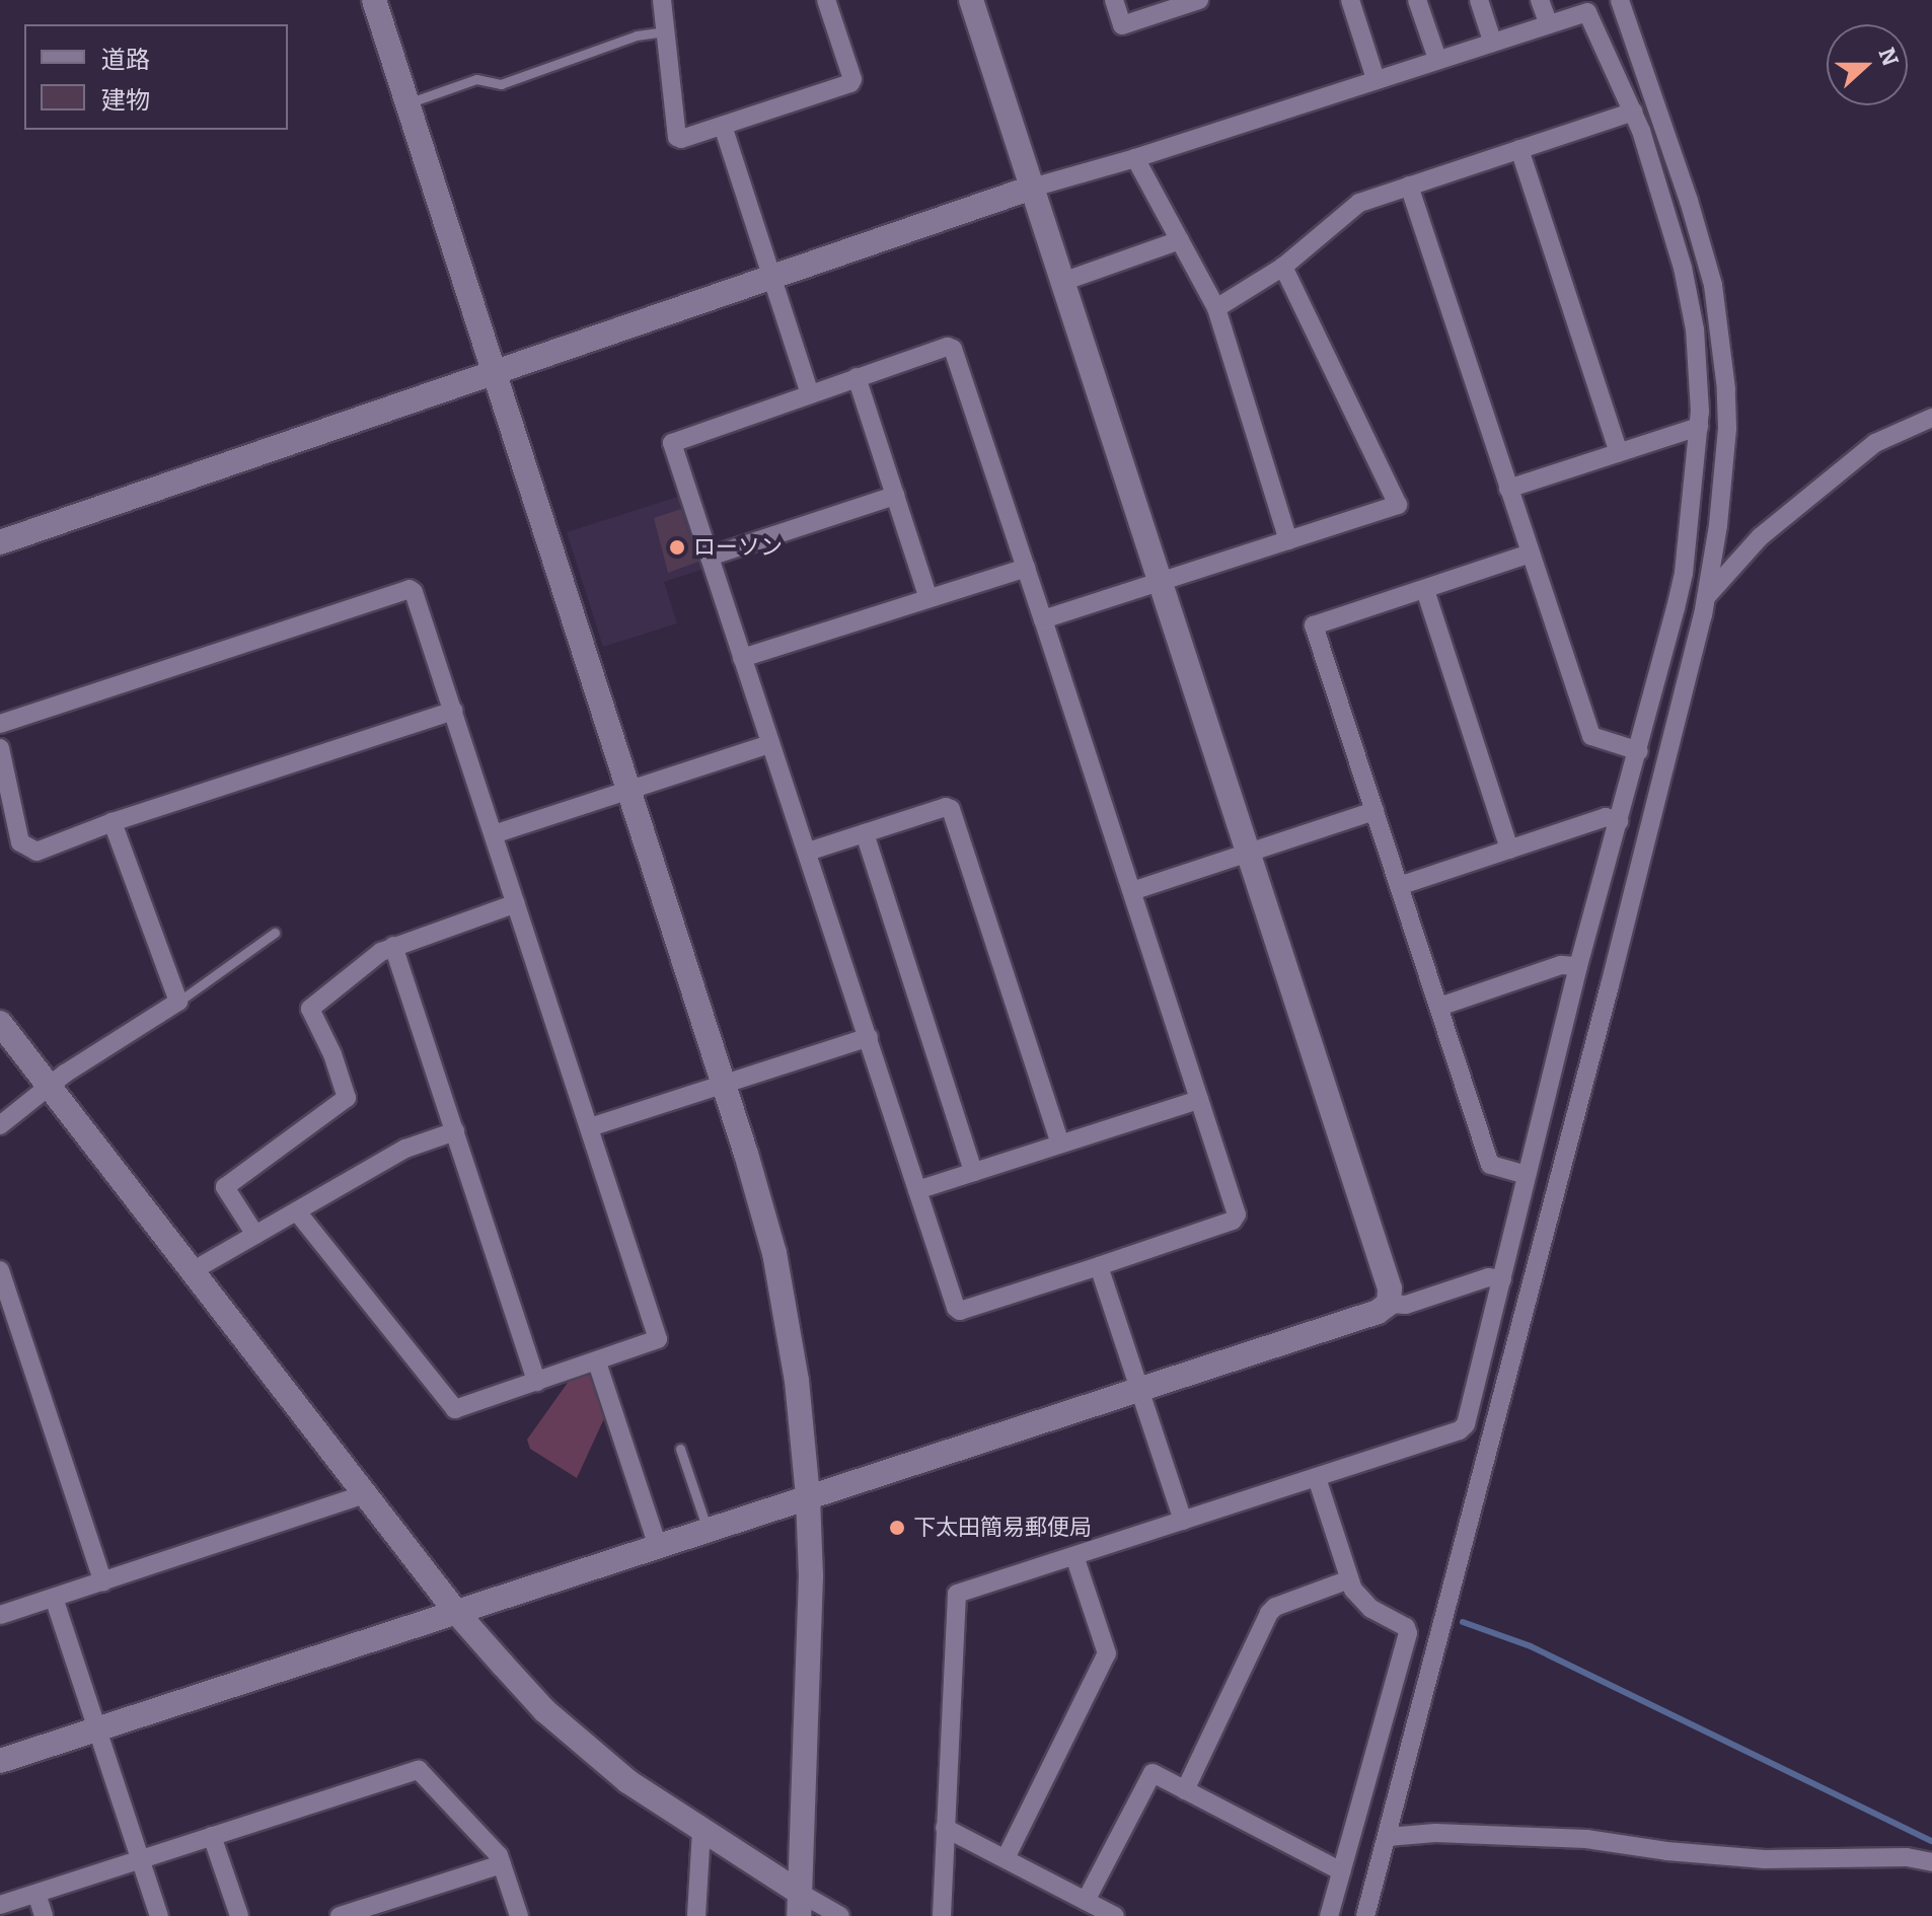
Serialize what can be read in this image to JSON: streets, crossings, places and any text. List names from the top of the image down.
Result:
{
  "places": ["ローソン", "下太田簡易郵便局"],
  "legend": ["道路", "建物"],
  "north": "right"
}
